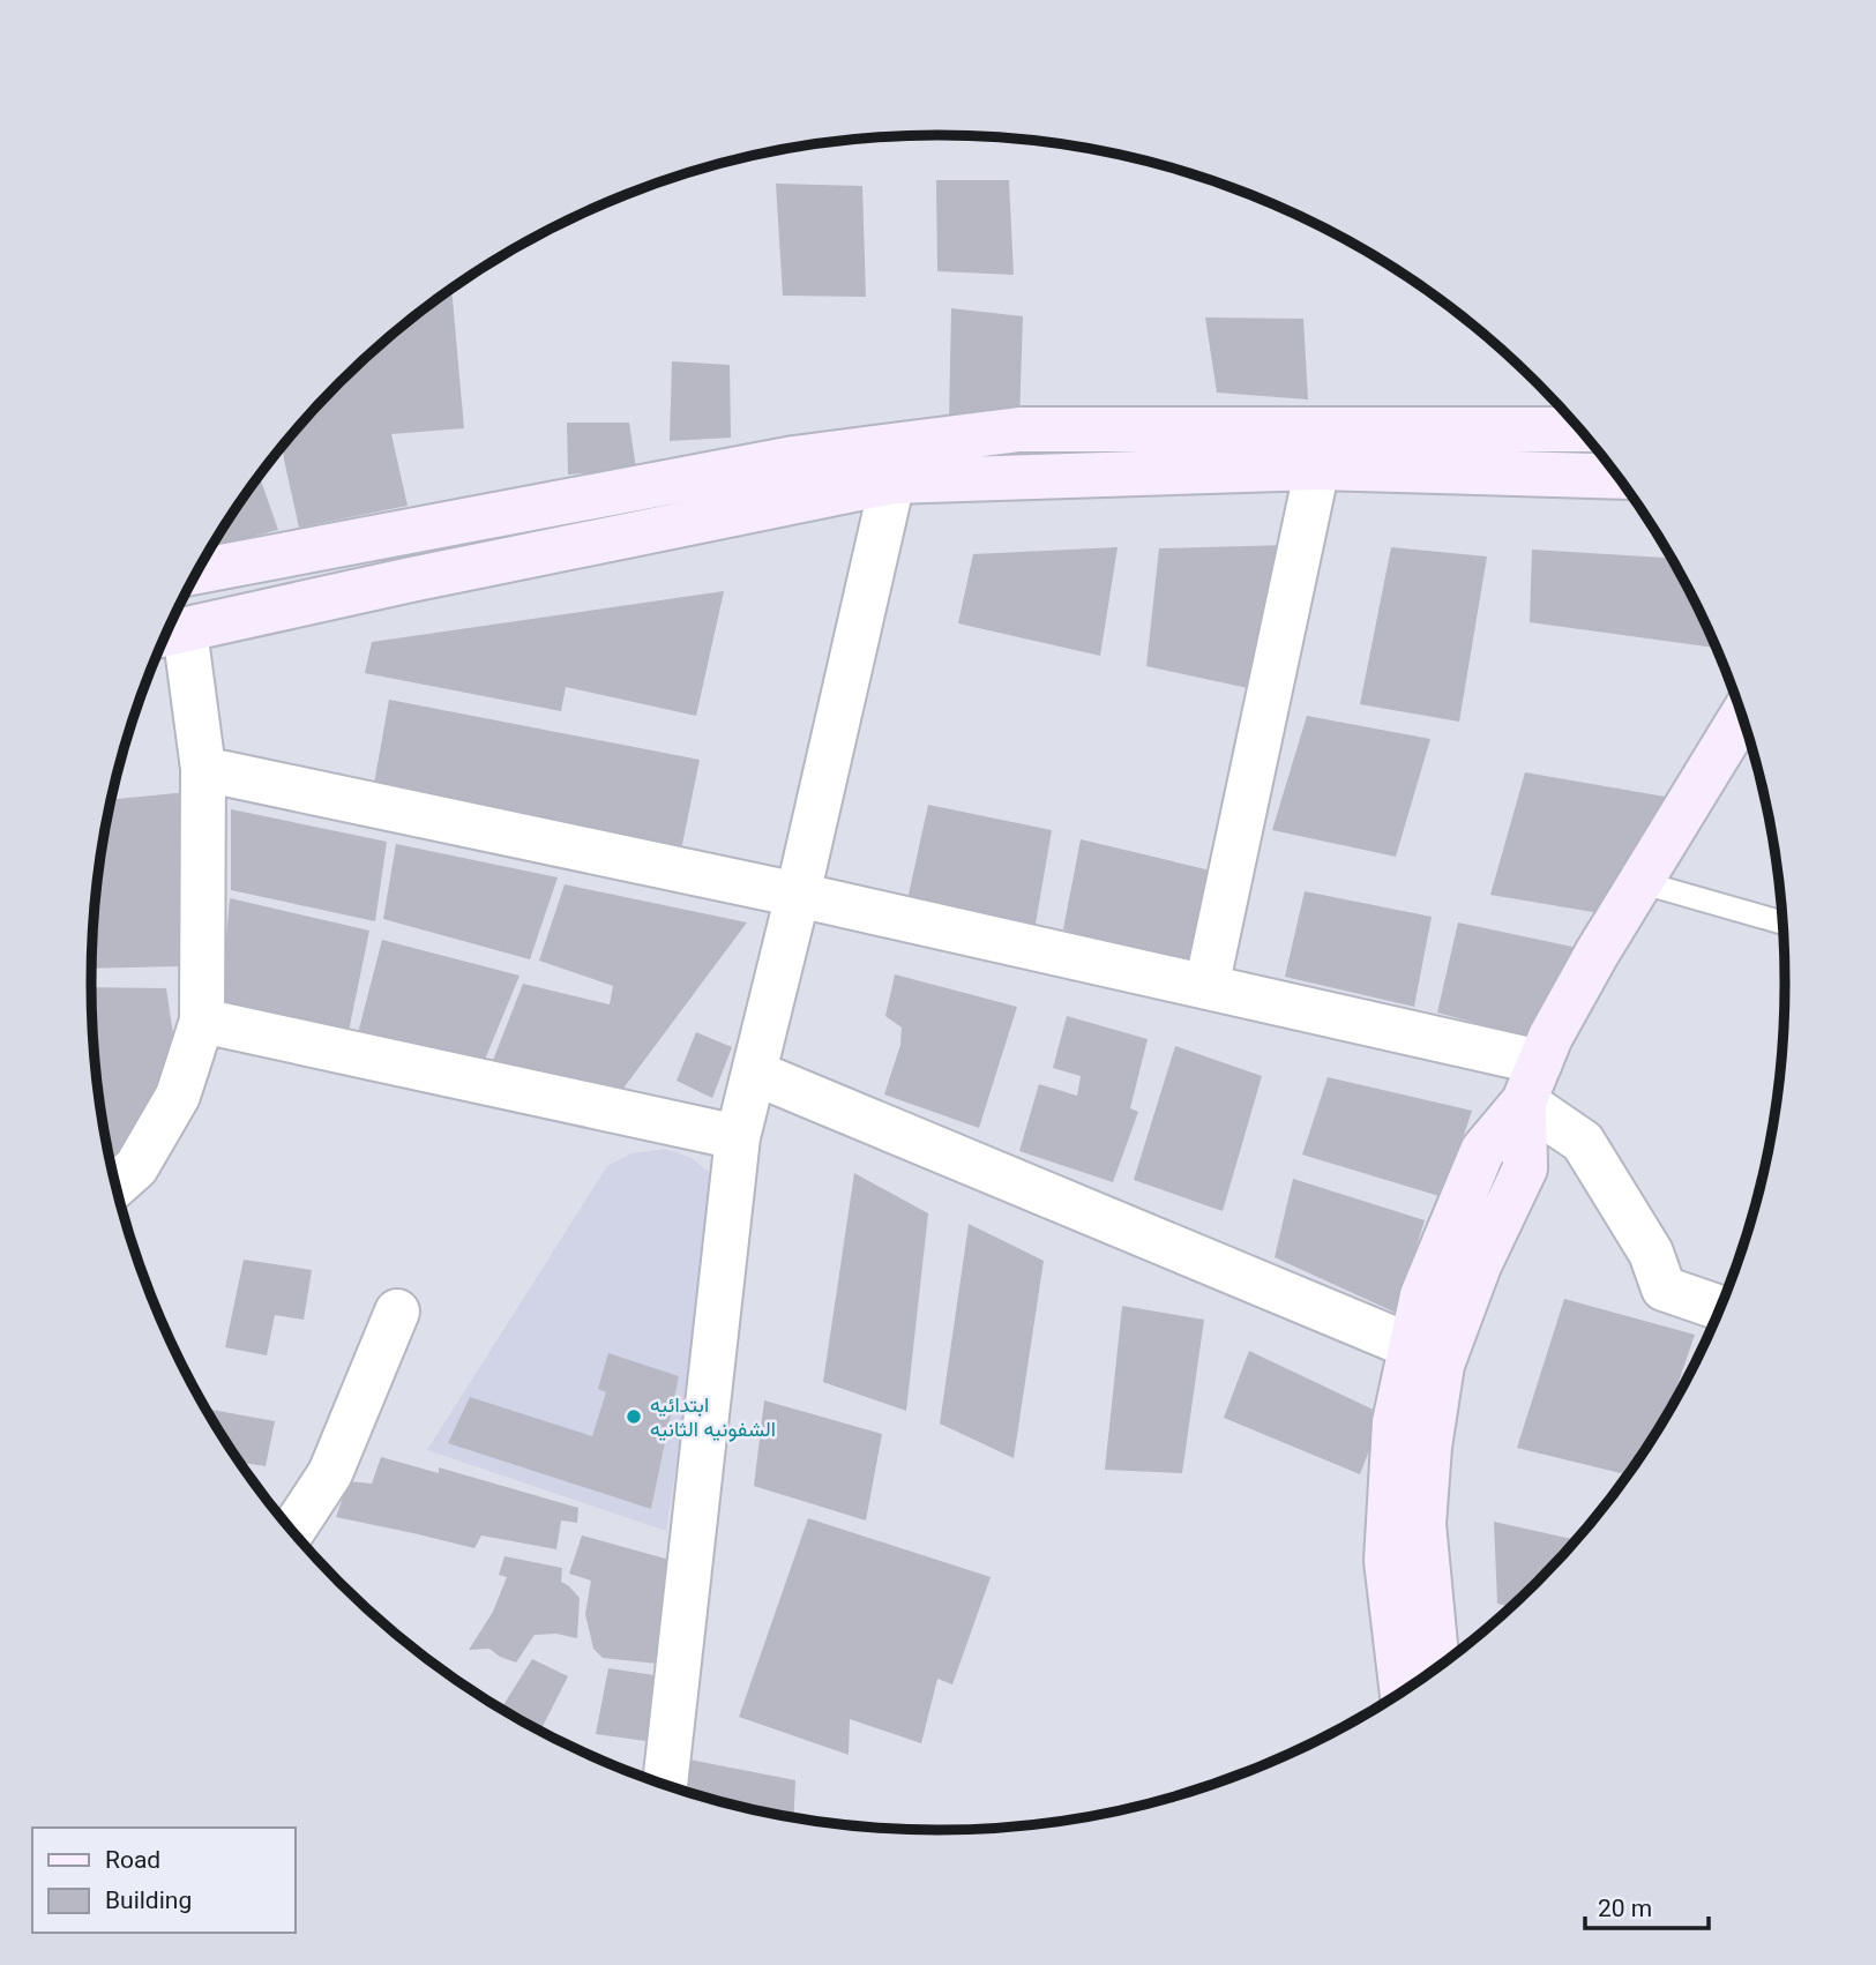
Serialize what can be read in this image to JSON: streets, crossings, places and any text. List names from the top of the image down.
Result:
{
  "places": ["ابتدائيه الشفونيه الثانيه"],
  "legend": ["Road", "Building"],
  "scale_bar": "20 m"
}
